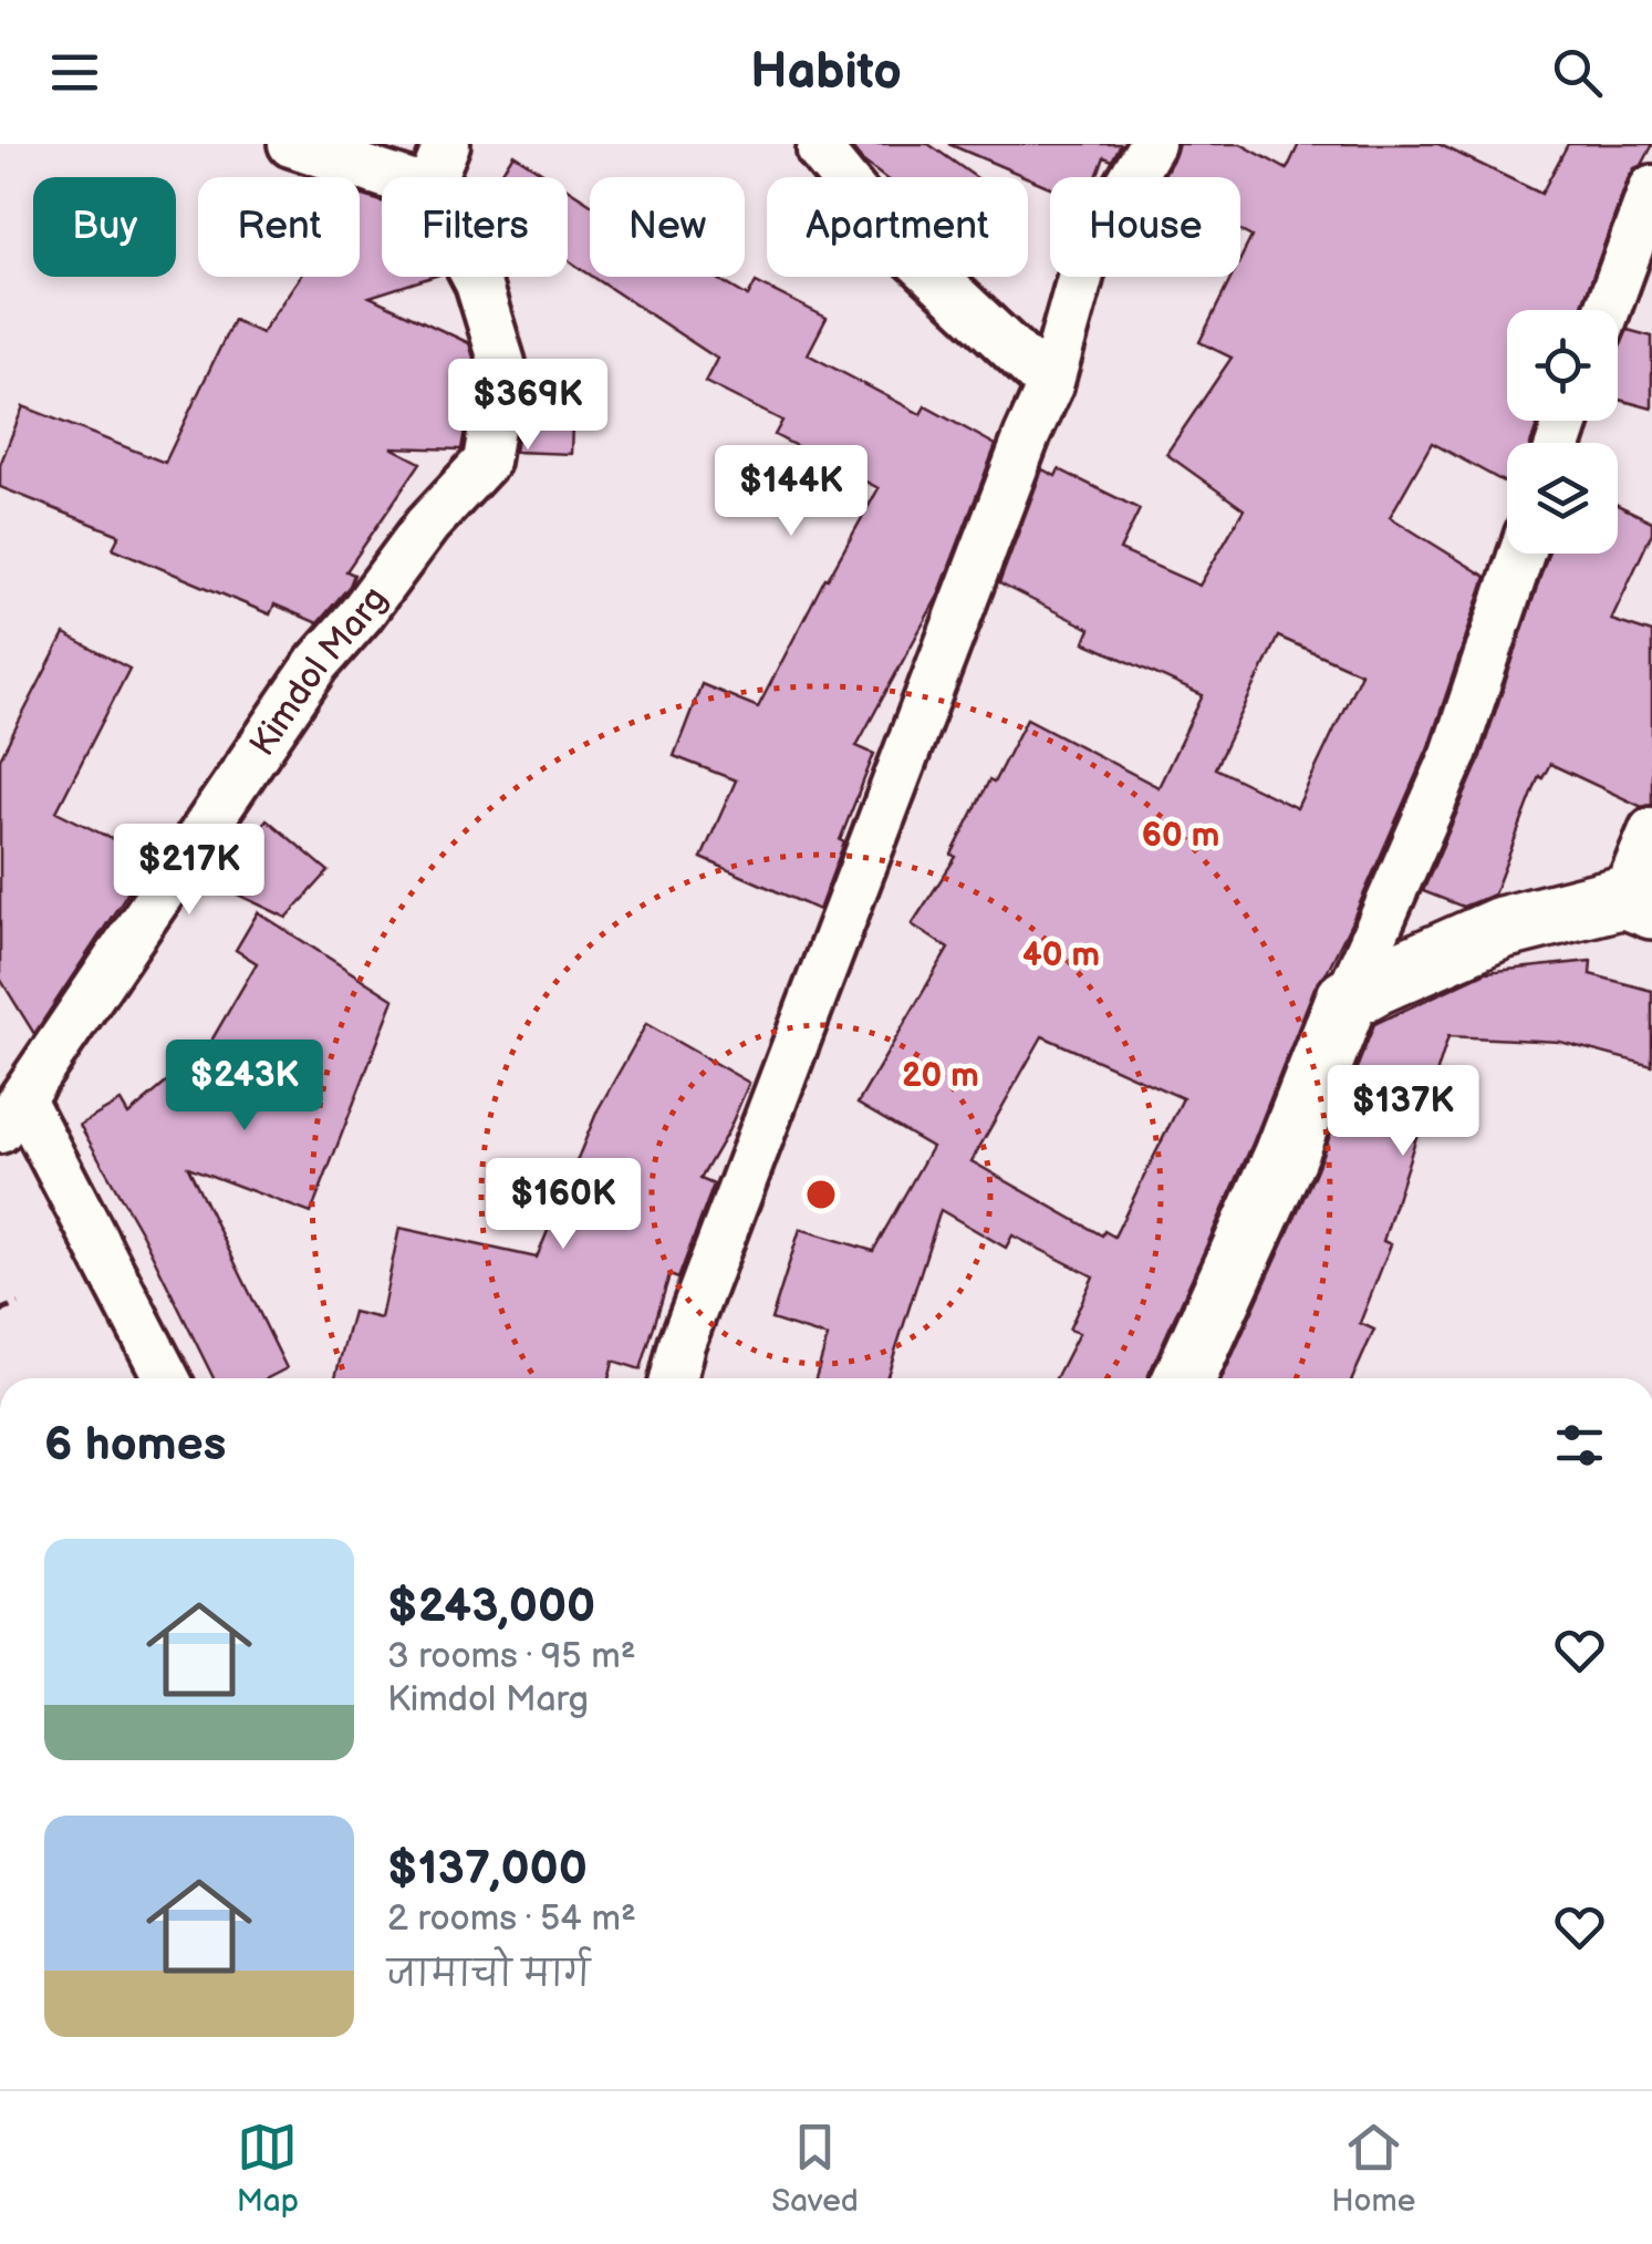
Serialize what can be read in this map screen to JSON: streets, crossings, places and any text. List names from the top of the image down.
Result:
{
  "streets": {
    "street": ["Kimdol Marg"]
  },
  "page": {
    "header": "Habito",
    "chip": [
      "Buy",
      "Rent",
      "Filters",
      "New",
      "Apartment",
      "House"
    ],
    "price": [
      "$369K",
      "$144K",
      "$217K",
      "$243K",
      "$137K",
      "$160K"
    ],
    "heading": "6 homes",
    "list": [
      {
        "name": "$243,000",
        "note": "3 rooms · 95 m² · Kimdol Marg"
      },
      {
        "name": "$137,000",
        "note": "2 rooms · 54 m² · जामाचो मार्ग"
      }
    ],
    "tabs": ["Map", "Saved", "Home"]
  },
  "rings": ["60 m", "40 m", "20 m"]
}
